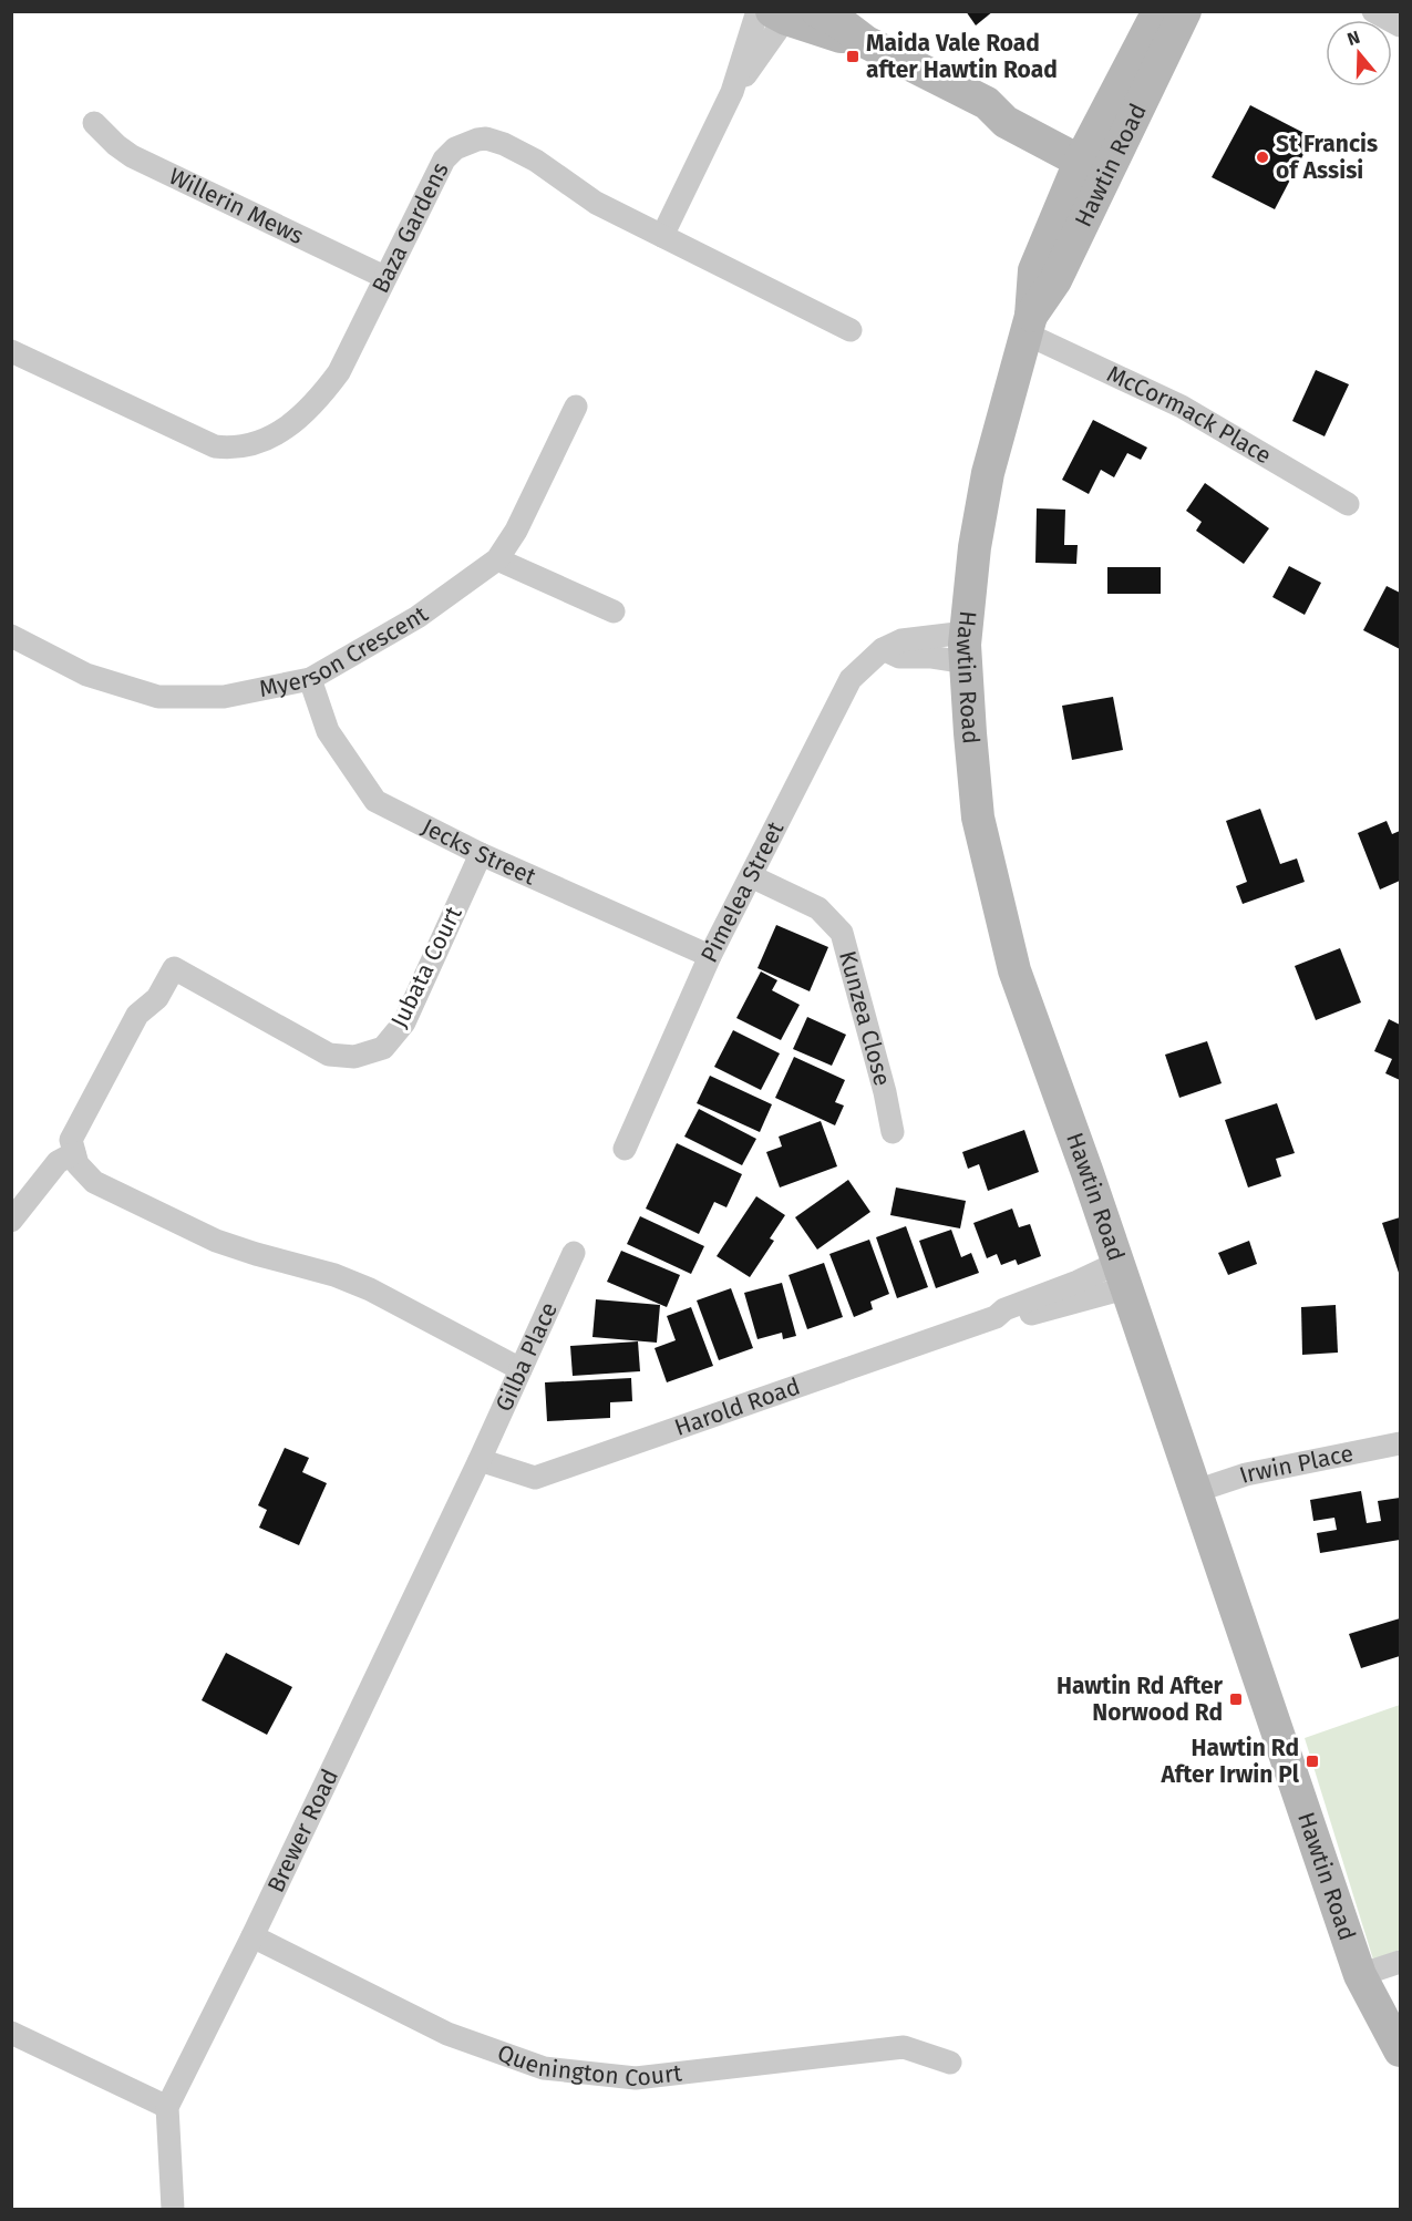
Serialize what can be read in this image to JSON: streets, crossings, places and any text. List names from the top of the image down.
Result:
{
  "streets": {
    "main road": ["Hawtin Road"],
    "street": [
      "Willerin Mews",
      "Baza Gardens",
      "McCormack Place",
      "Myerson Crescent",
      "Jecks Street",
      "Pimelea Street",
      "Jubata Court",
      "Kunzea Close",
      "Gilba Place",
      "Harold Road",
      "Irwin Place",
      "Brewer Road",
      "Quenington Court"
    ]
  },
  "crossings": [
    ["Hawtin Road", "McCormack Place"],
    ["Hawtin Road", "Pimelea Street"],
    ["Hawtin Road", "Harold Road"],
    ["Hawtin Road", "Irwin Place"],
    ["Willerin Mews", "Baza Gardens"],
    ["Myerson Crescent", "Jecks Street"],
    ["Jecks Street", "Pimelea Street"],
    ["Jecks Street", "Jubata Court"],
    ["Pimelea Street", "Kunzea Close"],
    ["Gilba Place", "Harold Road"],
    ["Gilba Place", "Brewer Road"],
    ["Harold Road", "Brewer Road"],
    ["Brewer Road", "Quenington Court"]
  ],
  "places": {
    "transit": ["Maida Vale Road after Hawtin Road", "Hawtin Rd After Norwood Rd", "Hawtin Rd After Irwin Pl"],
    "other": ["St Francis of Assisi"]
  },
  "north": "top"
}
